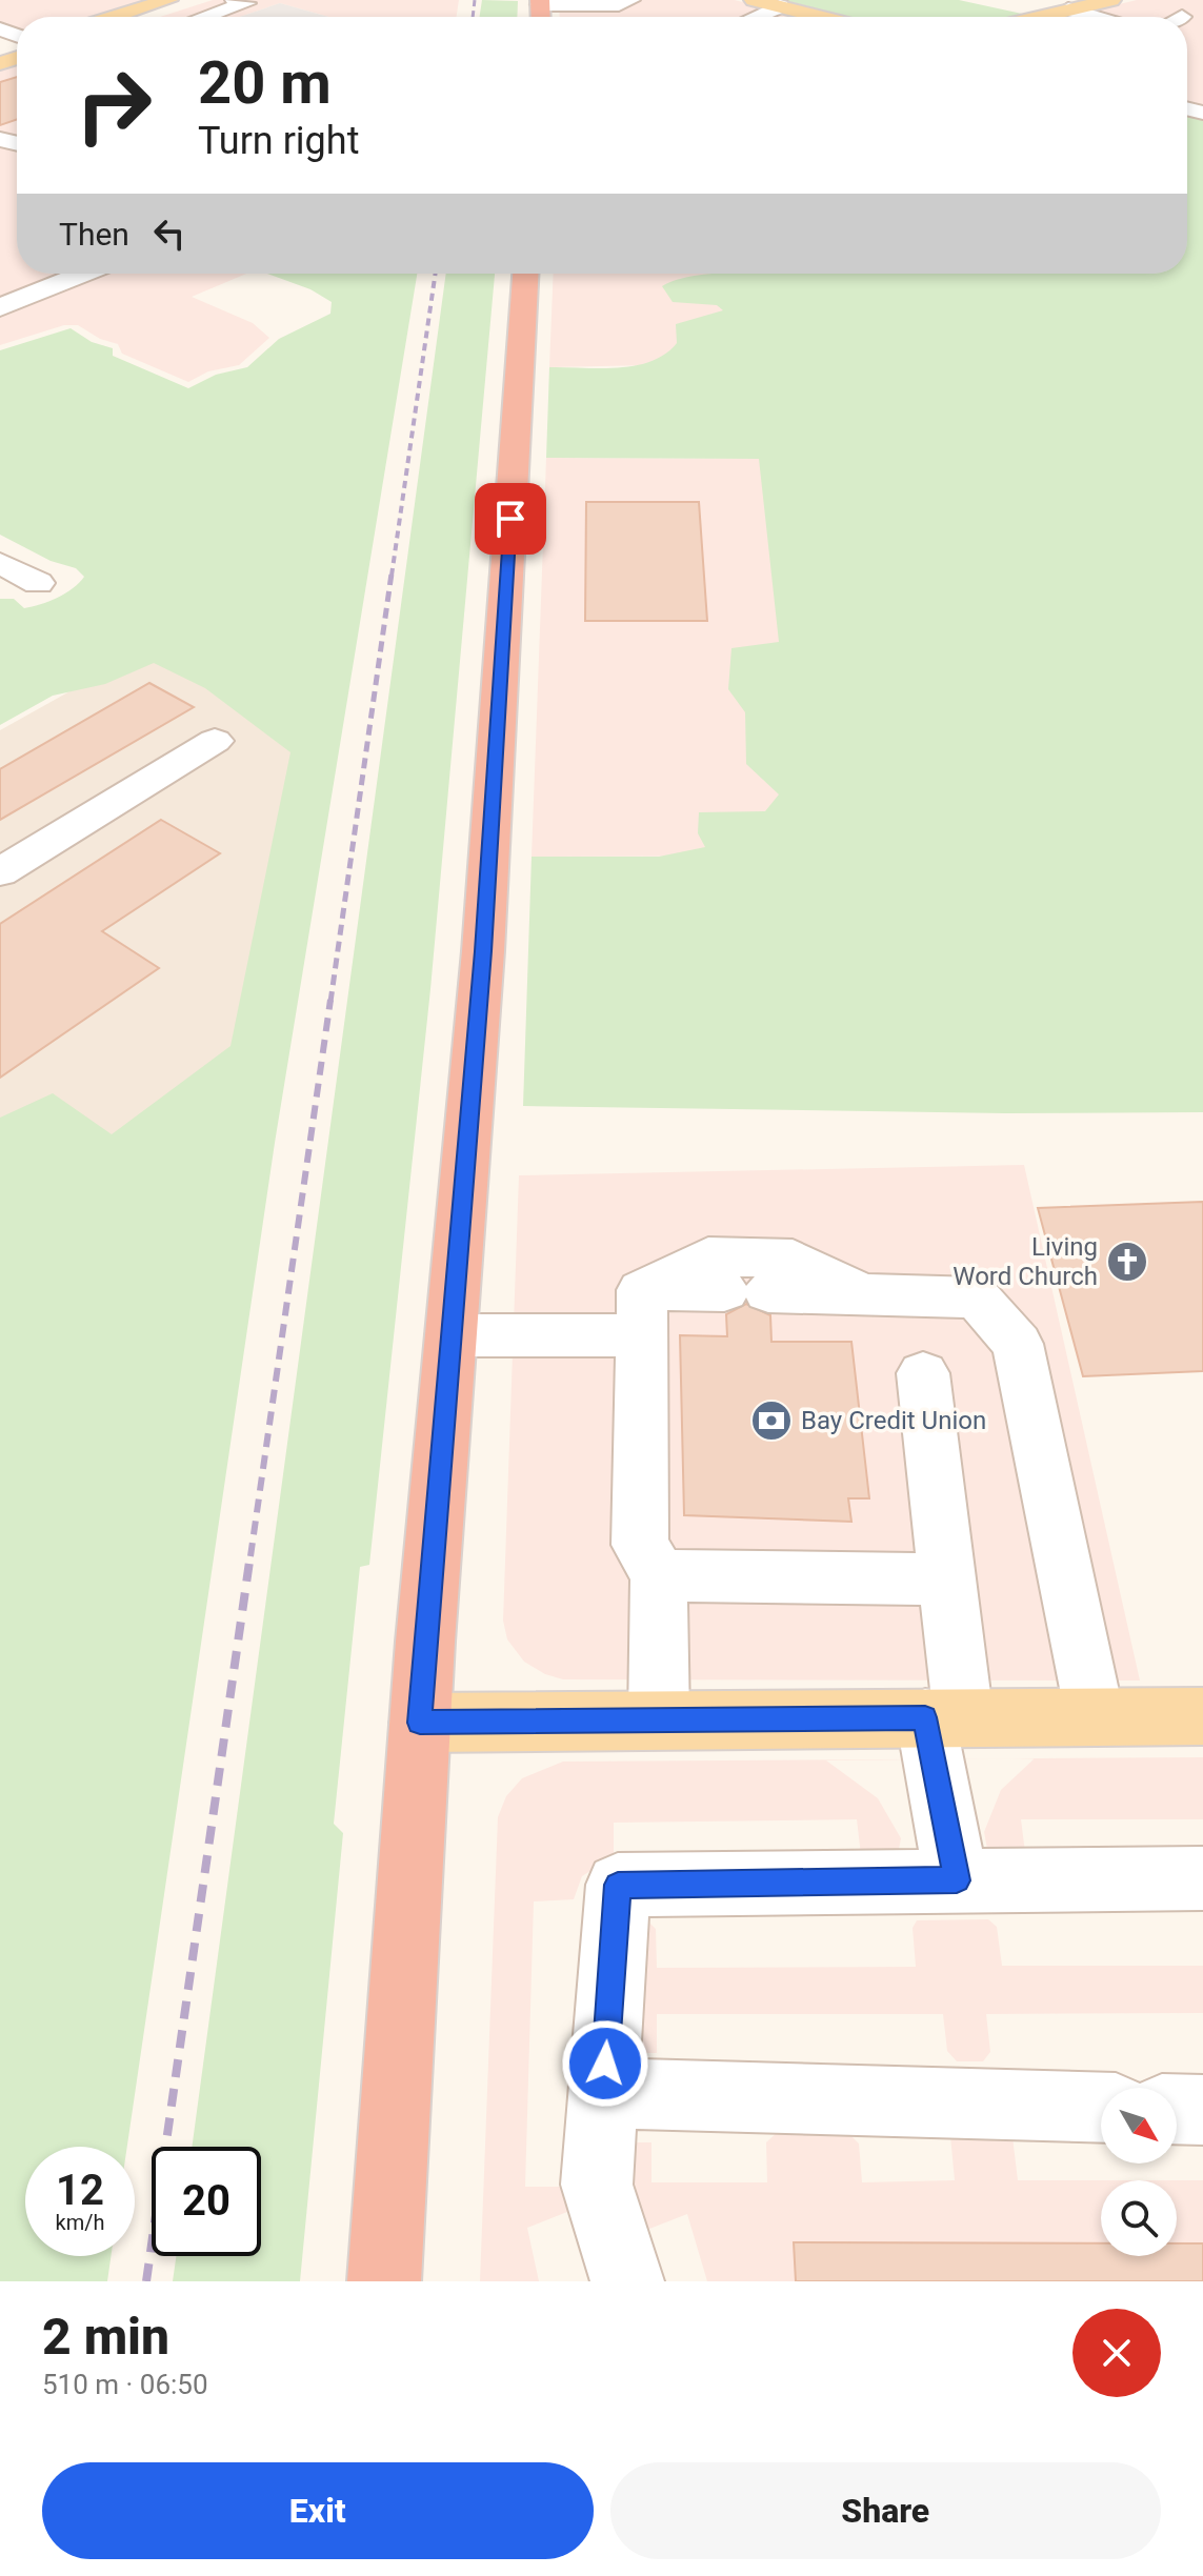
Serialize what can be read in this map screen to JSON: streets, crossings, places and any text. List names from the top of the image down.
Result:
{
  "places": {
    "church": ["Living Word Church"],
    "bank": ["Bay Credit Union"]
  },
  "north": "bottom right",
  "page": {
    "turn": ["20 m", "Turn right"],
    "then": "Then",
    "speed": "12 km/h",
    "limit": "20",
    "heading": ["2 min", "510 m · 06:50"],
    "buttons": ["Exit", "Share"]
  }
}
